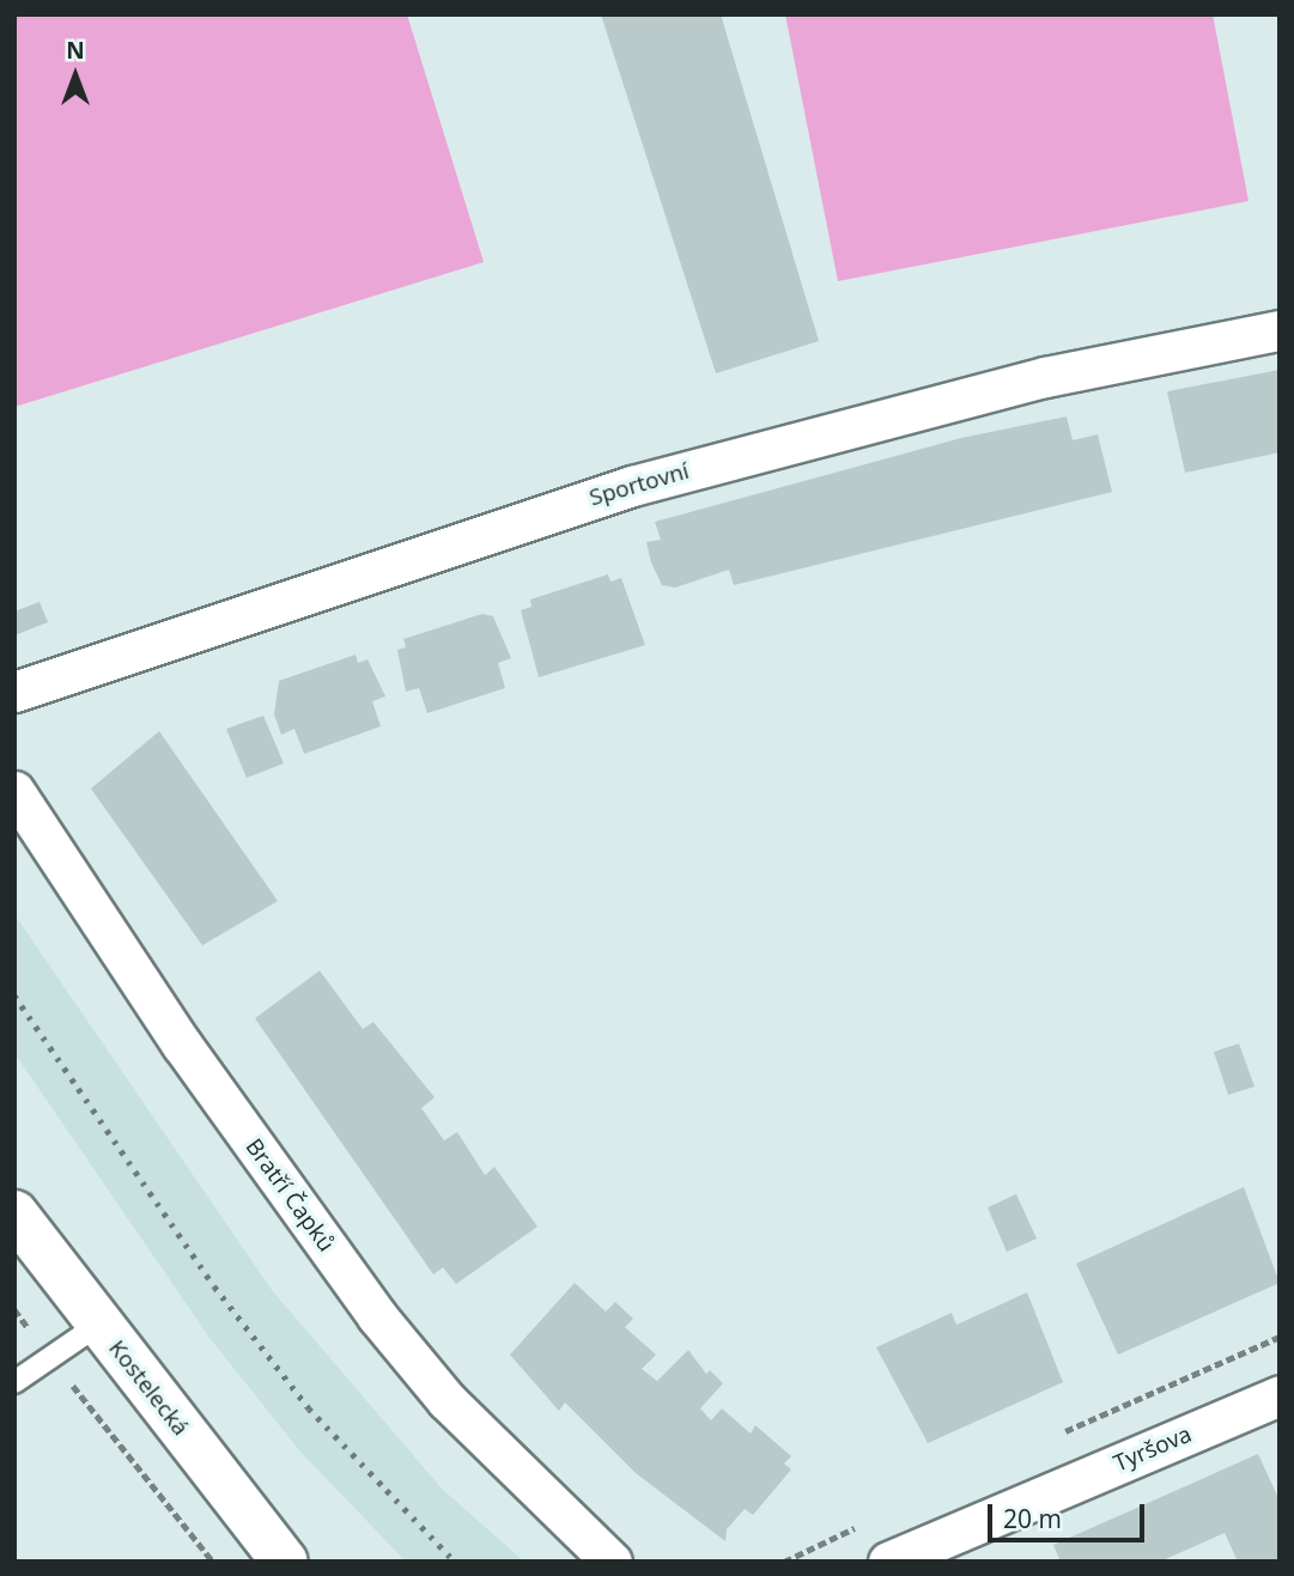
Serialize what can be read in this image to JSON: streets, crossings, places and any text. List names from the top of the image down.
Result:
{
  "streets": {
    "street": [
      "Sportovní",
      "Bratří Čapků",
      "Kostelecká",
      "Tyršova"
    ]
  },
  "scale_bar": "20 m",
  "north": "top"
}
